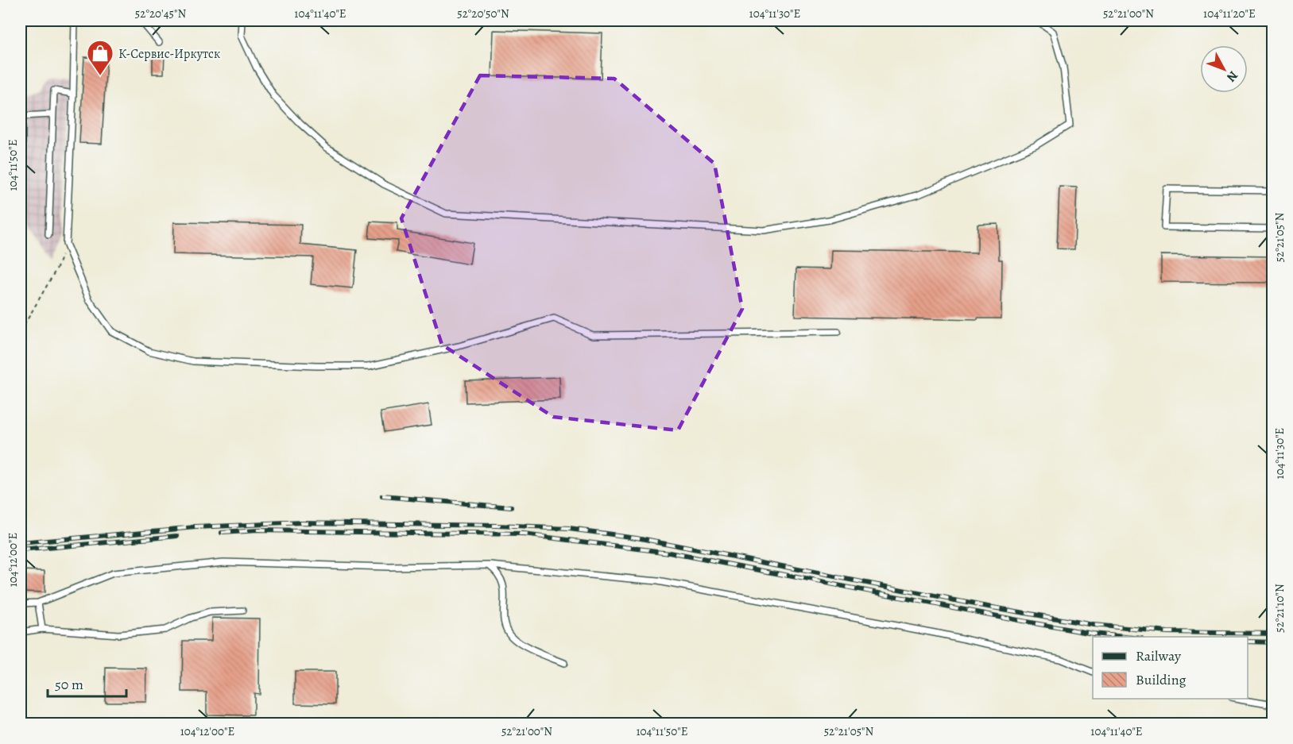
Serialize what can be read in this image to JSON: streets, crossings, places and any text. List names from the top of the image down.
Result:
{
  "places": {
    "shop": ["К-Сервис-Иркутск"]
  },
  "legend": ["Railway", "Building"],
  "scale_bar": "50 m",
  "north": "bottom right",
  "coordinates": [
    "52°20'45\"N",
    "104°11'40\"E",
    "52°20'50\"N",
    "104°11'30\"E",
    "52°21'00\"N",
    "104°11'20\"E",
    "104°11'50\"E",
    "52°21'05\"N",
    "104°12'00\"E",
    "52°21'10\"N"
  ]
}
